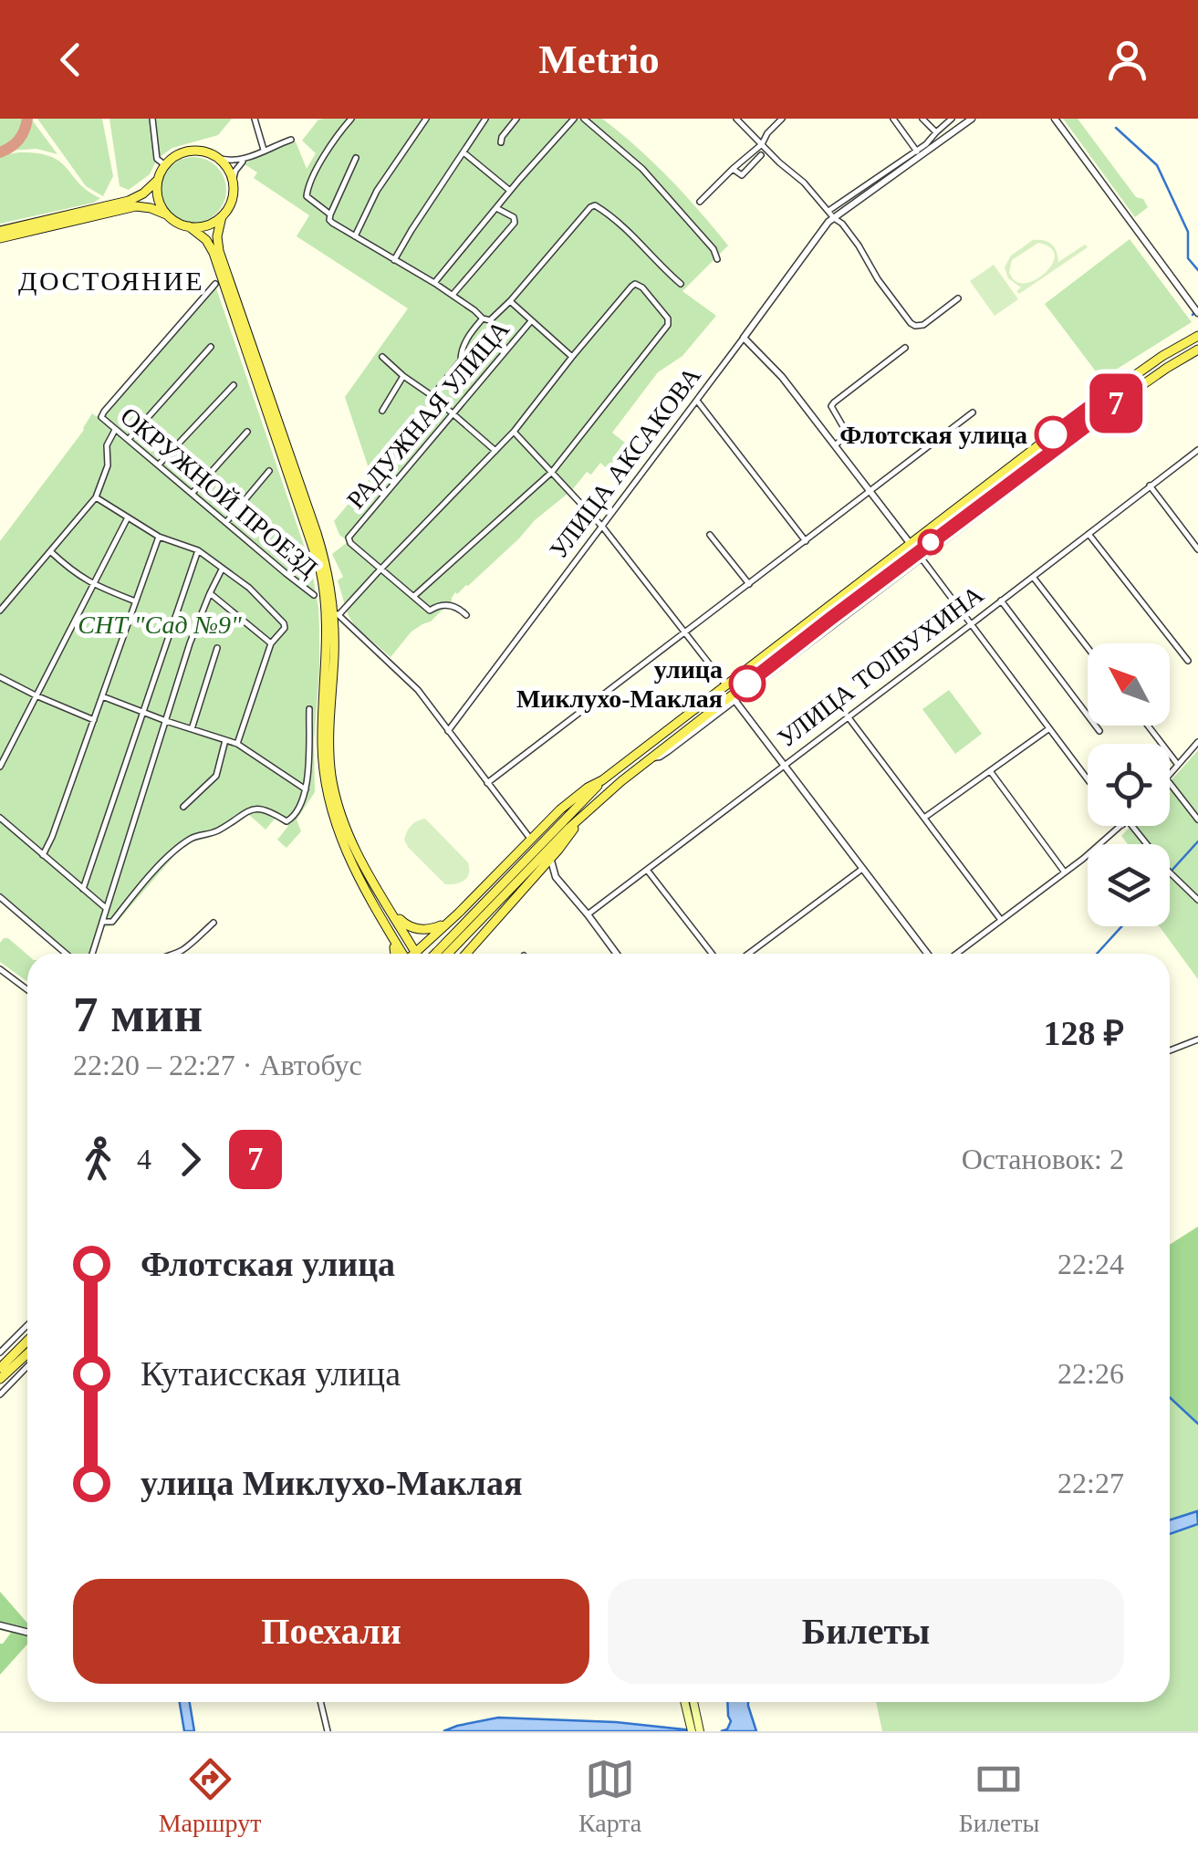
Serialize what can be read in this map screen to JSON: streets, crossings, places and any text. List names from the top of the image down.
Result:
{
  "streets": {
    "street": [
      "РАДУЖНАЯ УЛИЦА",
      "УЛИЦА АКСАКОВА",
      "ОКРУЖНОЙ ПРОЕЗД",
      "УЛИЦА ТОЛБУХИНА"
    ]
  },
  "districts": ["ДОСТОЯНИЕ"],
  "parks": ["СНТ \"Сад №9\""],
  "places": ["Флотская улица", "улица Миклухо-Маклая"],
  "lines": ["bus line 7"],
  "north": "top left",
  "page": {
    "header": "Metrio",
    "on_map": "7",
    "heading": ["7 мин", "22:20 – 22:27 · Автобус", "128 ₽"],
    "legs": ["4", "7", "Остановок: 2"],
    "list": [
      {
        "name": "Флотская улица",
        "value": "22:24"
      },
      {
        "name": "Кутаисская улица",
        "value": "22:26"
      },
      {
        "name": "улица Миклухо-Маклая",
        "value": "22:27"
      }
    ],
    "buttons": ["Поехали", "Билеты"],
    "tabs": ["Маршрут", "Карта", "Билеты"]
  }
}
